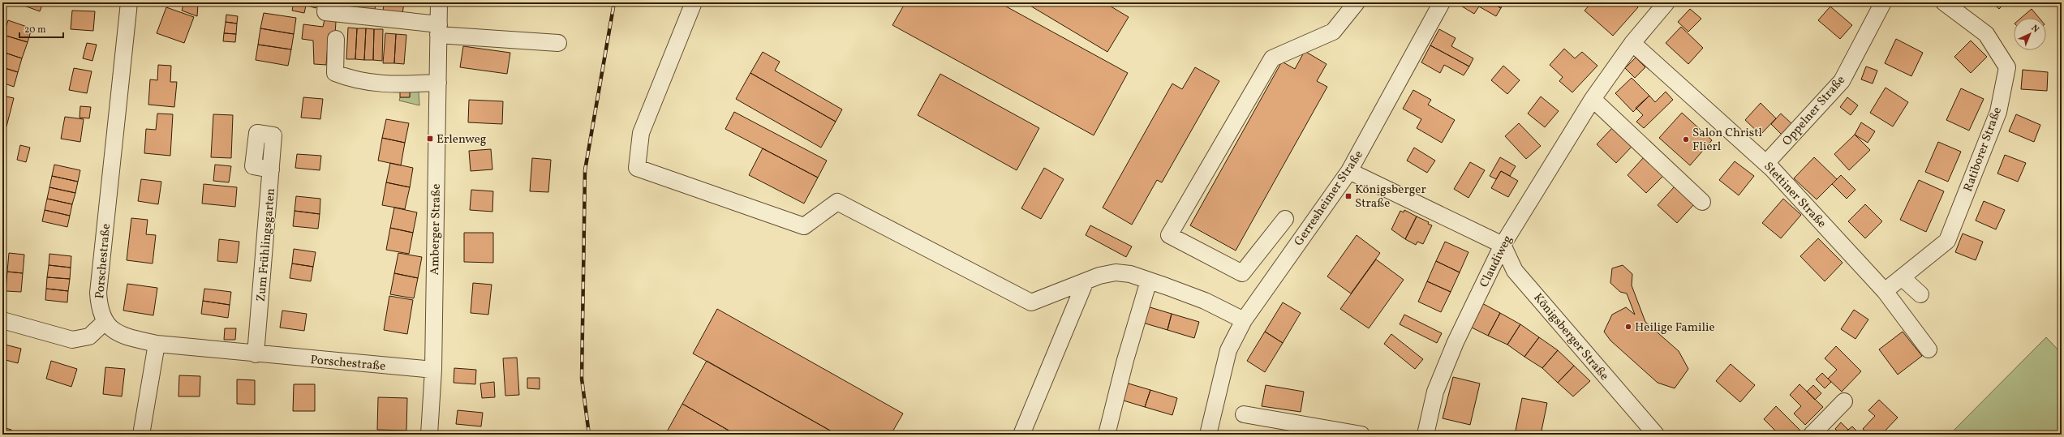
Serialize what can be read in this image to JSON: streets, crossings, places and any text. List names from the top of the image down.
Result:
{
  "streets": {
    "street": [
      "Oppelner Straße",
      "Ratiborer Straße",
      "Stettiner Straße",
      "Gerresheimer Straße",
      "Amberger Straße",
      "Zum Frühlingsgarten",
      "Porschestraße",
      "Claudiweg",
      "Königsberger Straße"
    ]
  },
  "crossings": [
    ["Oppelner Straße", "Stettiner Straße"],
    ["Ratiborer Straße", "Stettiner Straße"],
    ["Stettiner Straße", "Claudiweg"],
    ["Amberger Straße", "Porschestraße"],
    ["Zum Frühlingsgarten", "Porschestraße"],
    ["Claudiweg", "Königsberger Straße"]
  ],
  "places": {
    "transit": ["Erlenweg", "Königsberger Straße"],
    "other": ["Salon Christl Flierl", "Heilige Familie"]
  },
  "scale_bar": "20 m",
  "north": "top right"
}
